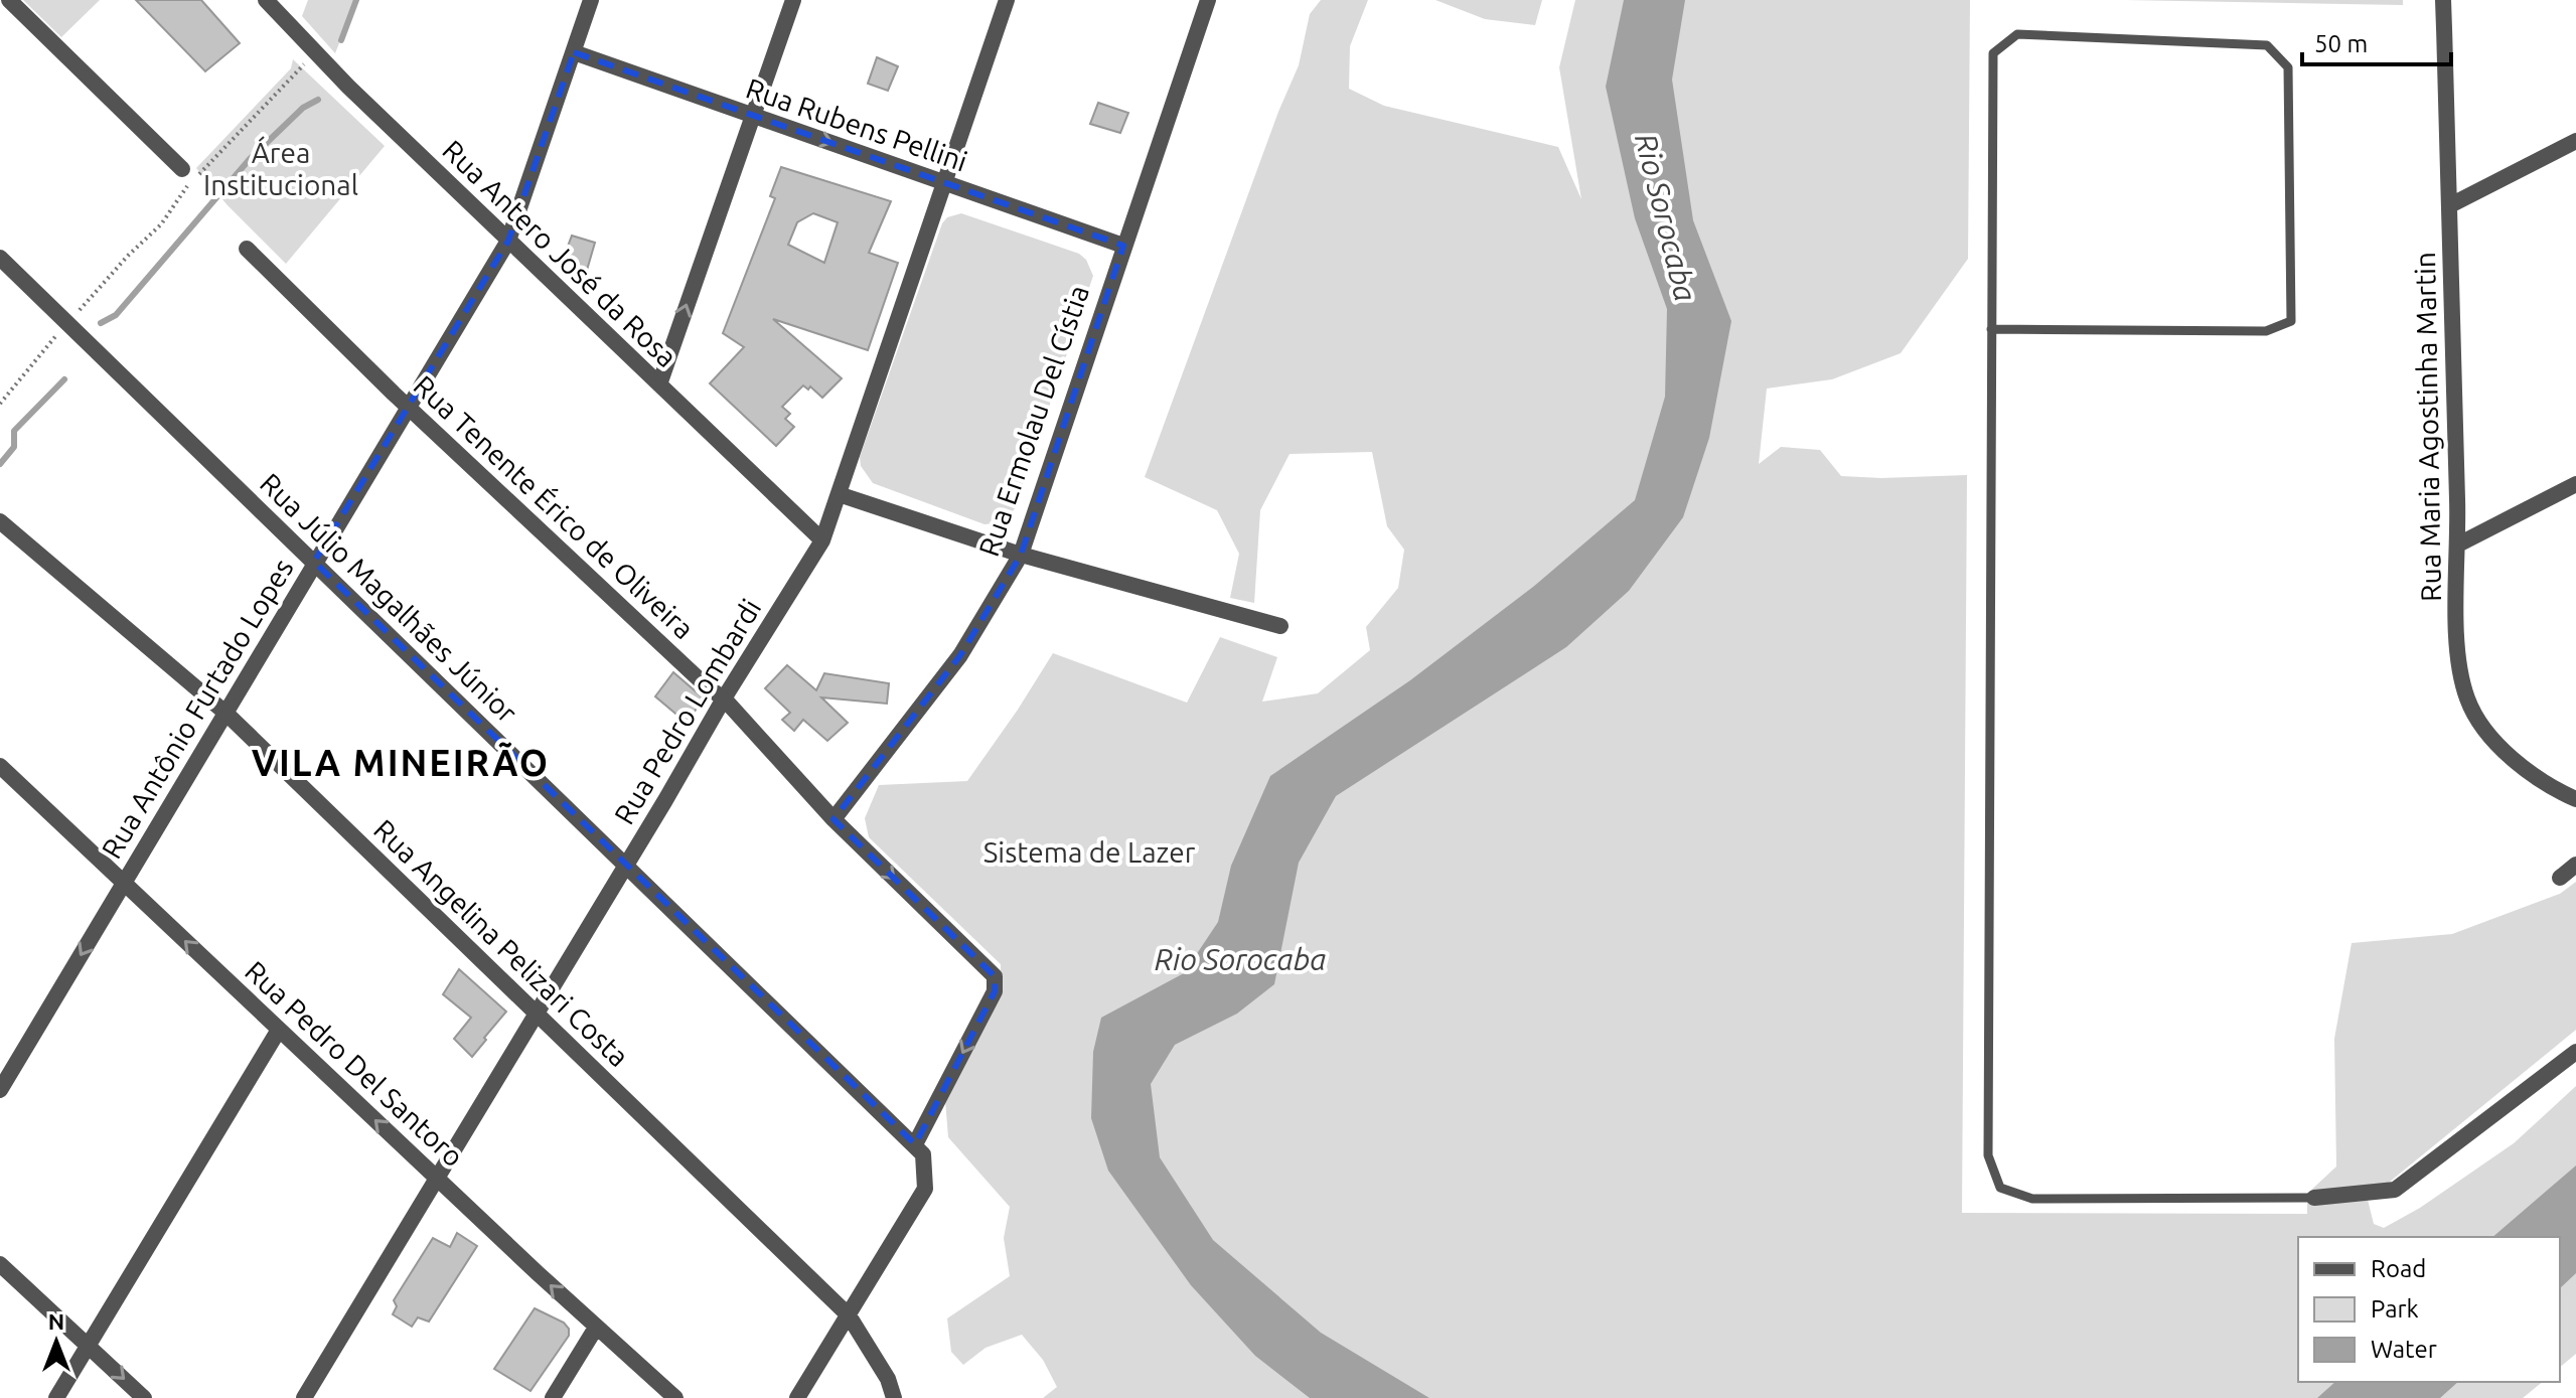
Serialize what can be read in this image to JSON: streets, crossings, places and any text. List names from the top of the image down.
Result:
{
  "streets": {
    "street": [
      "Rua Rubens Pellini",
      "Rua Antero José da Rosa",
      "Rua Ermolau Del Cístia",
      "Rua Maria Agostinha Martin",
      "Rua Tenente Érico de Oliveira",
      "Rua Júlio Magalhães Júnior",
      "Rua Antônio Furtado Lopes",
      "Rua Pedro Lombardi",
      "Rua Angelina Pelizari Costa",
      "Rua Pedro Del Santoro"
    ]
  },
  "crossings": [
    ["Rua Rubens Pellini", "Rua Ermolau Del Cístia"],
    ["Rua Rubens Pellini", "Rua Antônio Furtado Lopes"],
    ["Rua Rubens Pellini", "Rua Pedro Lombardi"],
    ["Rua Antero José da Rosa", "Rua Antônio Furtado Lopes"],
    ["Rua Antero José da Rosa", "Rua Pedro Lombardi"],
    ["Rua Ermolau Del Cístia", "Rua Tenente Érico de Oliveira"],
    ["Rua Tenente Érico de Oliveira", "Rua Júlio Magalhães Júnior"],
    ["Rua Tenente Érico de Oliveira", "Rua Antônio Furtado Lopes"],
    ["Rua Tenente Érico de Oliveira", "Rua Pedro Lombardi"],
    ["Rua Júlio Magalhães Júnior", "Rua Antônio Furtado Lopes"],
    ["Rua Júlio Magalhães Júnior", "Rua Pedro Lombardi"],
    ["Rua Antônio Furtado Lopes", "Rua Angelina Pelizari Costa"],
    ["Rua Antônio Furtado Lopes", "Rua Pedro Del Santoro"],
    ["Rua Pedro Lombardi", "Rua Angelina Pelizari Costa"],
    ["Rua Pedro Lombardi", "Rua Pedro Del Santoro"]
  ],
  "one_way": ["Rua Pedro Del Santoro"],
  "districts": ["VILA MINEIRÃO"],
  "water": ["Rio Sorocaba"],
  "parks": ["Área Institucional", "Sistema de Lazer"],
  "legend": ["Road", "Park", "Water"],
  "scale_bar": "50 m",
  "north": "top"
}
